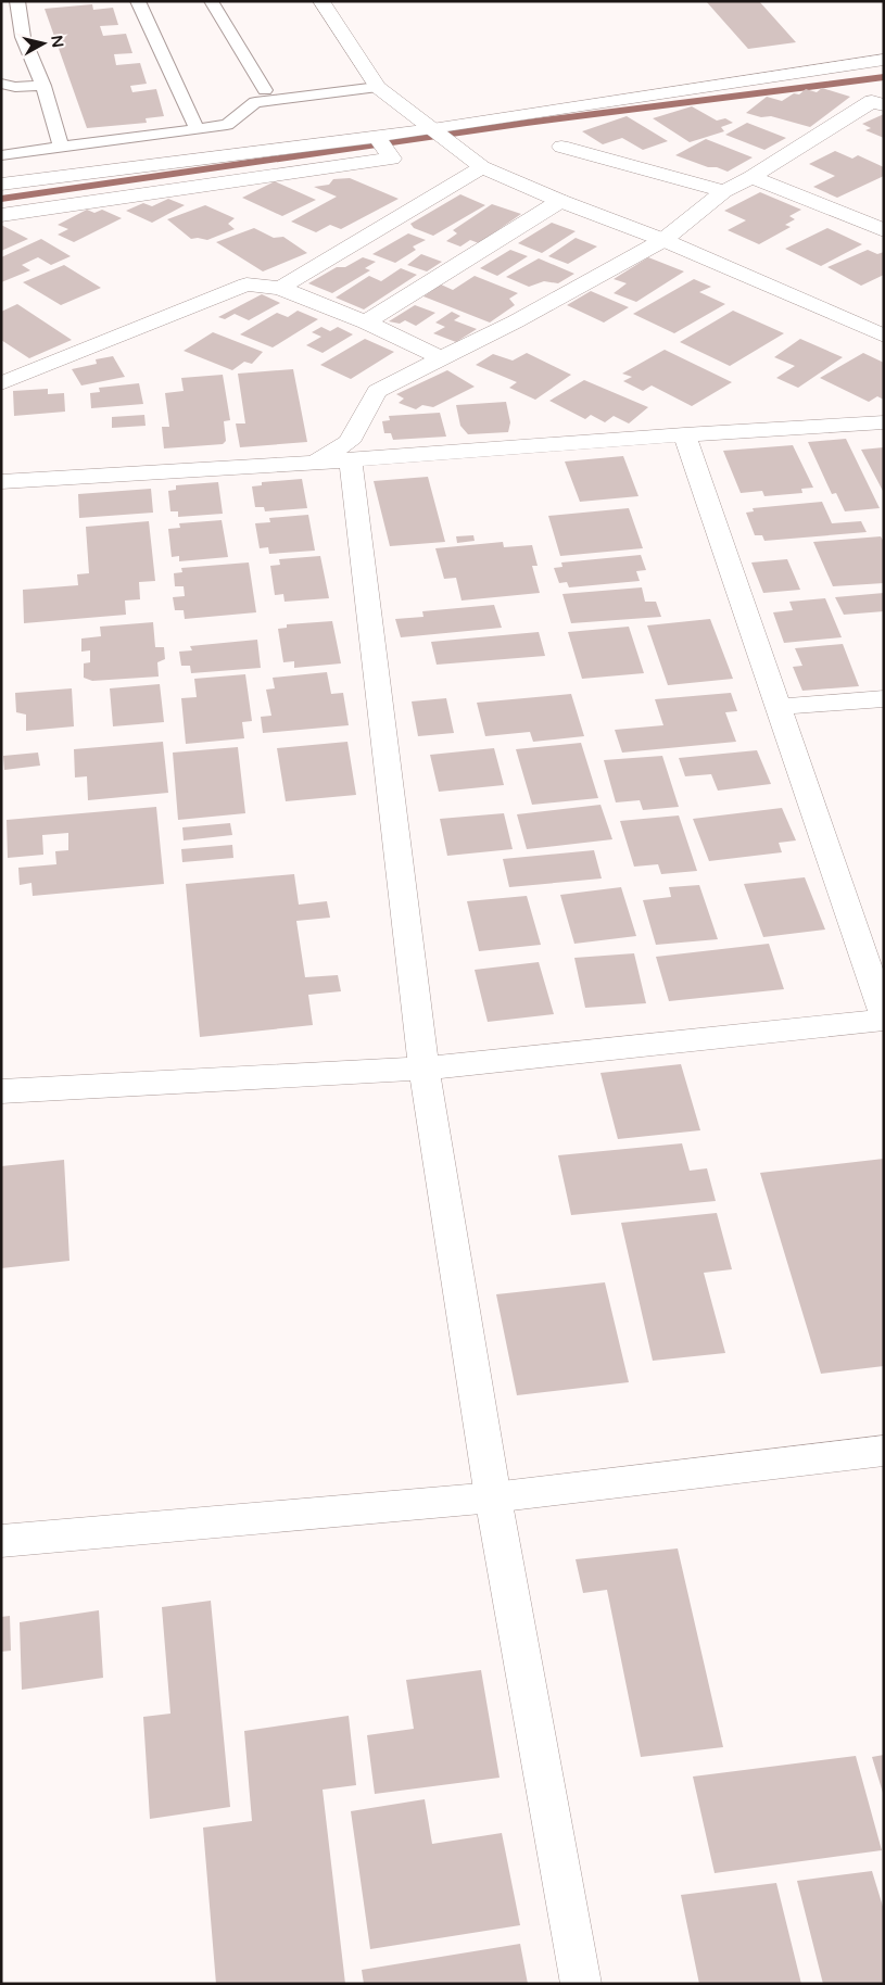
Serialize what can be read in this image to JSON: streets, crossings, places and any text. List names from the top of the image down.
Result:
{
  "north": "right"
}
